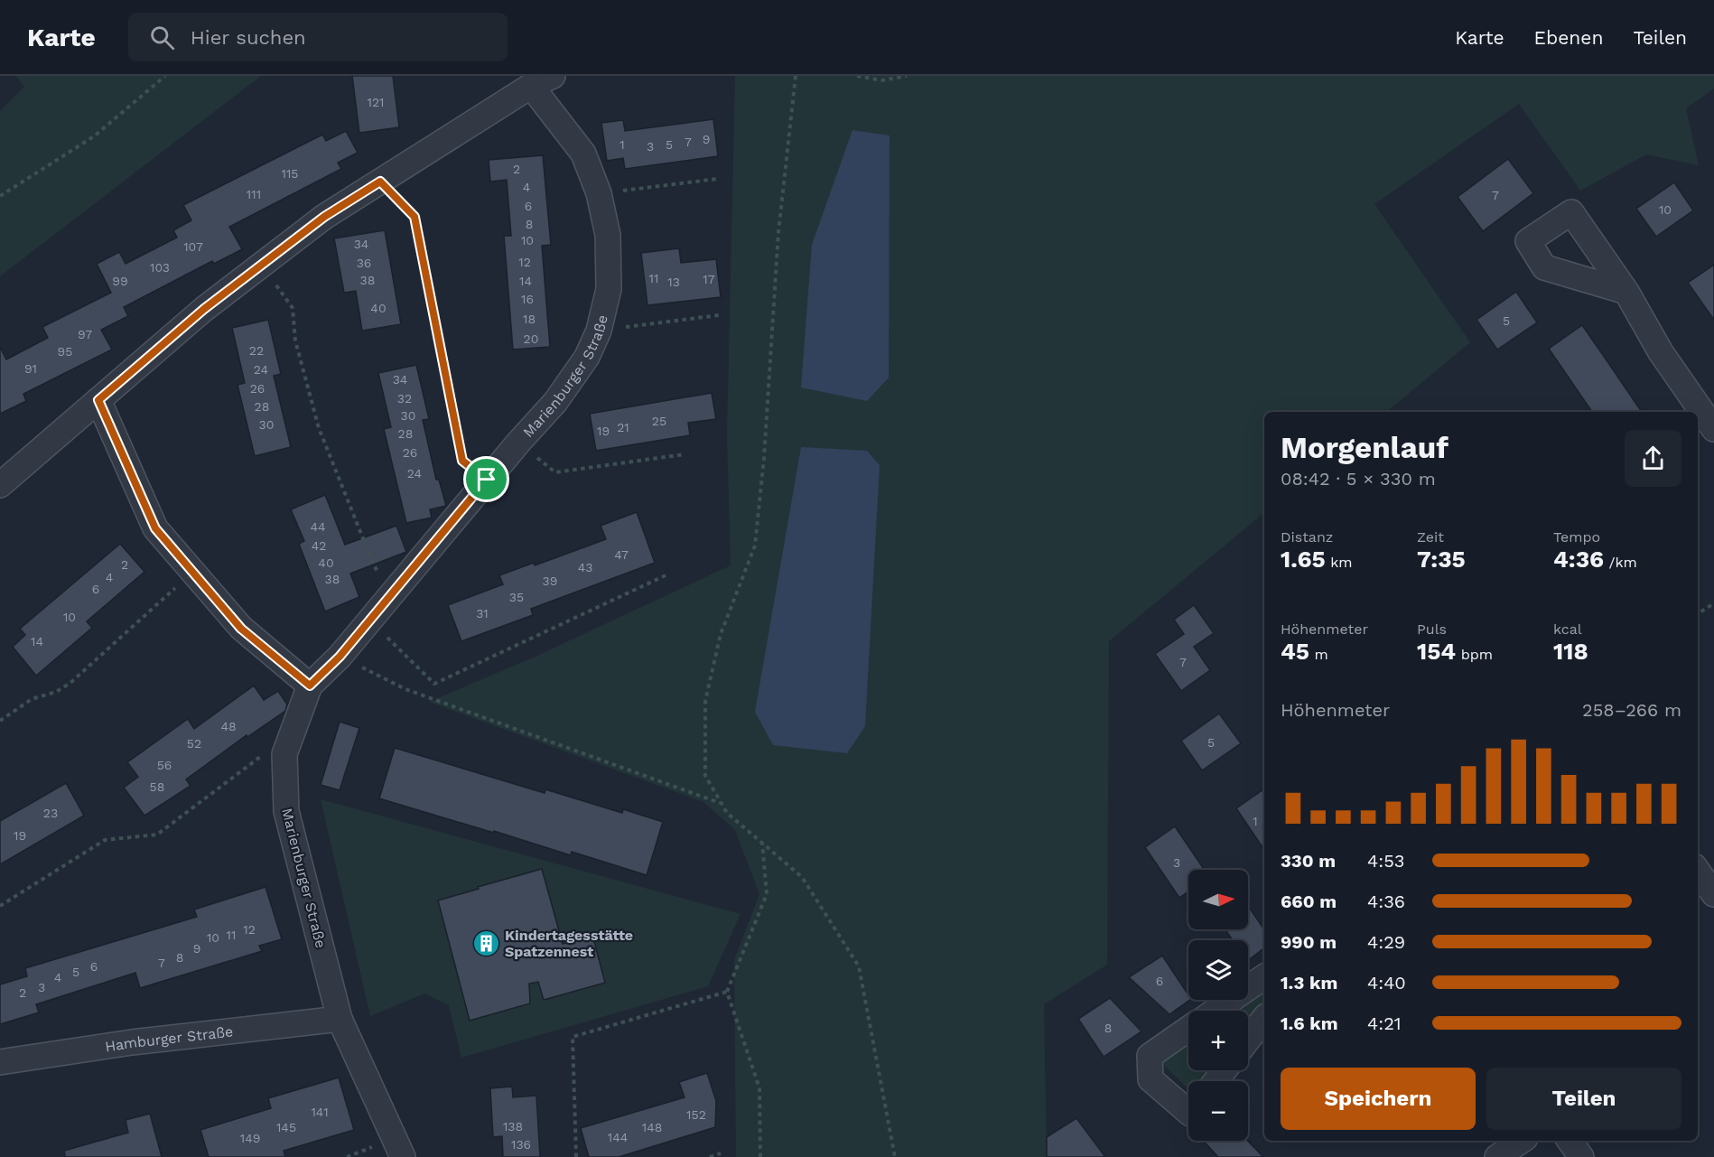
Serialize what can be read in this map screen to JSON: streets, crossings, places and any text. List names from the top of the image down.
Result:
{
  "streets": {
    "street": ["Marienburger Straße", "Hamburger Straße"]
  },
  "crossings": [
    ["Marienburger Straße", "Hamburger Straße"]
  ],
  "places": {
    "building": ["Kindertagesstätte Spatzennest"]
  },
  "house_numbers": [
    "121",
    "9",
    "7",
    "1",
    "5",
    "3",
    "2",
    "115",
    "4",
    "111",
    "7",
    "6",
    "10",
    "8",
    "10",
    "34",
    "107",
    "12",
    "36",
    "103",
    "11",
    "17",
    "38",
    "99",
    "14",
    "13",
    "16",
    "40",
    "18",
    "5",
    "97",
    "20",
    "22",
    "95",
    "91",
    "24",
    "34",
    "26",
    "32",
    "28",
    "30",
    "25",
    "30",
    "21",
    "19",
    "28",
    "26",
    "24",
    "44",
    "42",
    "47",
    "40",
    "2",
    "43",
    "4",
    "38",
    "39",
    "6",
    "35",
    "31",
    "10",
    "14",
    "7",
    "48",
    "5",
    "52",
    "56",
    "58",
    "23",
    "1",
    "19",
    "3",
    "12",
    "11",
    "10",
    "9",
    "8",
    "7",
    "6",
    "5",
    "4",
    "6",
    "3",
    "2",
    "8",
    "141",
    "152",
    "138",
    "145",
    "148",
    "144",
    "149",
    "136"
  ],
  "north": "right",
  "page": {
    "header": "Karte",
    "search": "Hier suchen",
    "nav": ["Karte", "Ebenen", "Teilen"],
    "heading": ["Morgenlauf", "08:42 · 5 × 330 m"],
    "stats": [
      ["Distanz", "1.65 km"],
      ["Zeit", "7:35"],
      ["Tempo", "4:36 /km"],
      ["Höhenmeter", "45 m"],
      ["Puls", "154 bpm"],
      ["kcal", "118"]
    ],
    "chart": ["Höhenmeter", "258–266 m"],
    "list": [
      {
        "name": "330 m",
        "note": "4:53"
      },
      {
        "name": "660 m",
        "note": "4:36"
      },
      {
        "name": "990 m",
        "note": "4:29"
      },
      {
        "name": "1.3 km",
        "note": "4:40"
      },
      {
        "name": "1.6 km",
        "note": "4:21"
      }
    ],
    "map_buttons": ["+", "−"],
    "buttons": ["Speichern", "Teilen"]
  }
}
